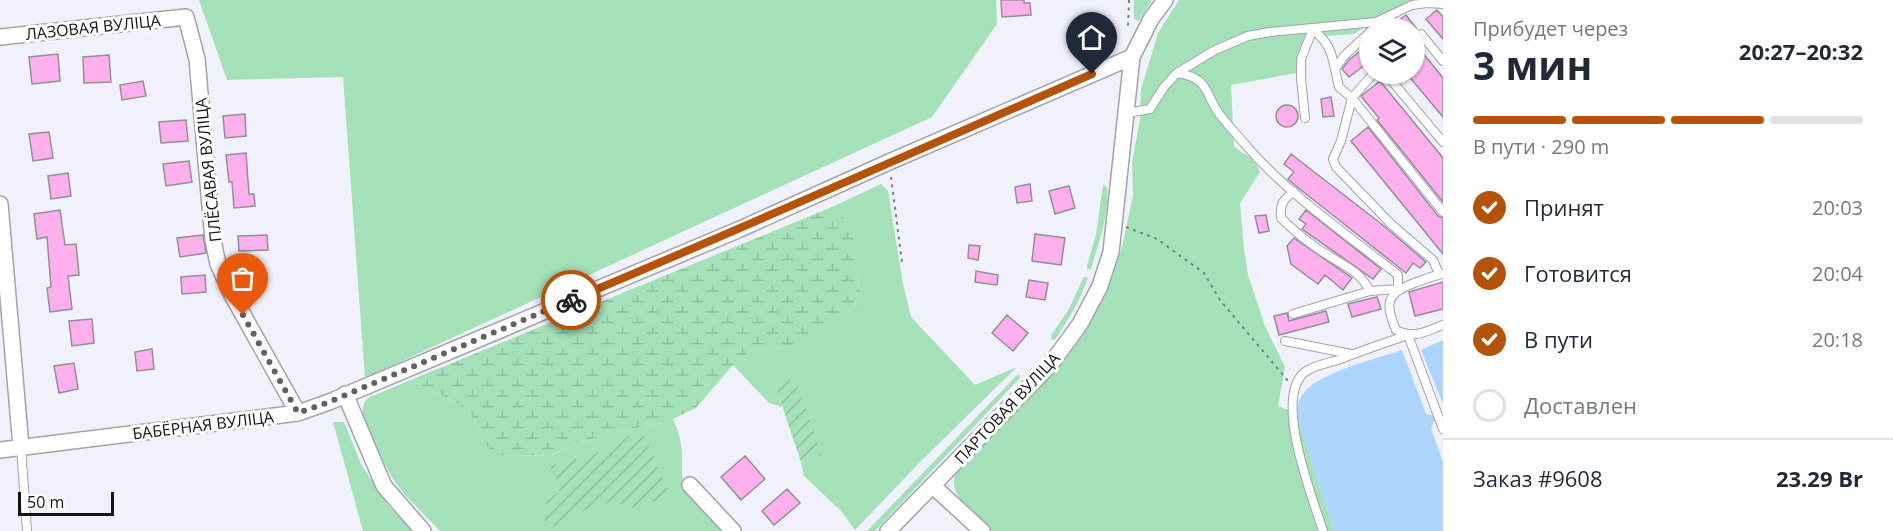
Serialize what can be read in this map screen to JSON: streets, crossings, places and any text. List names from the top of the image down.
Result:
{
  "streets": {
    "street": [
      "ЛАЗОВАЯ ВУЛІЦА",
      "ПЛЁСАВАЯ ВУЛІЦА",
      "ПАРТОВАЯ ВУЛІЦА",
      "БАБЁРНАЯ ВУЛІЦА"
    ]
  },
  "crossings": [
    ["ЛАЗОВАЯ ВУЛІЦА", "ПЛЁСАВАЯ ВУЛІЦА"],
    ["ПЛЁСАВАЯ ВУЛІЦА", "БАБЁРНАЯ ВУЛІЦА"],
    ["ПАРТОВАЯ ВУЛІЦА", "БАБЁРНАЯ ВУЛІЦА"]
  ],
  "scale_bar": "50 m",
  "page": {
    "heading": ["3 мин", "Прибудет через", "20:27–20:32"],
    "panel": ["Заказ #9608", "23.29 Br"],
    "bar": "В пути · 290 m",
    "list": [
      ["Принят", "20:03"],
      ["Готовится", "20:04"],
      ["В пути", "20:18"],
      "Доставлен"
    ],
    "scale": "50 m"
  }
}
